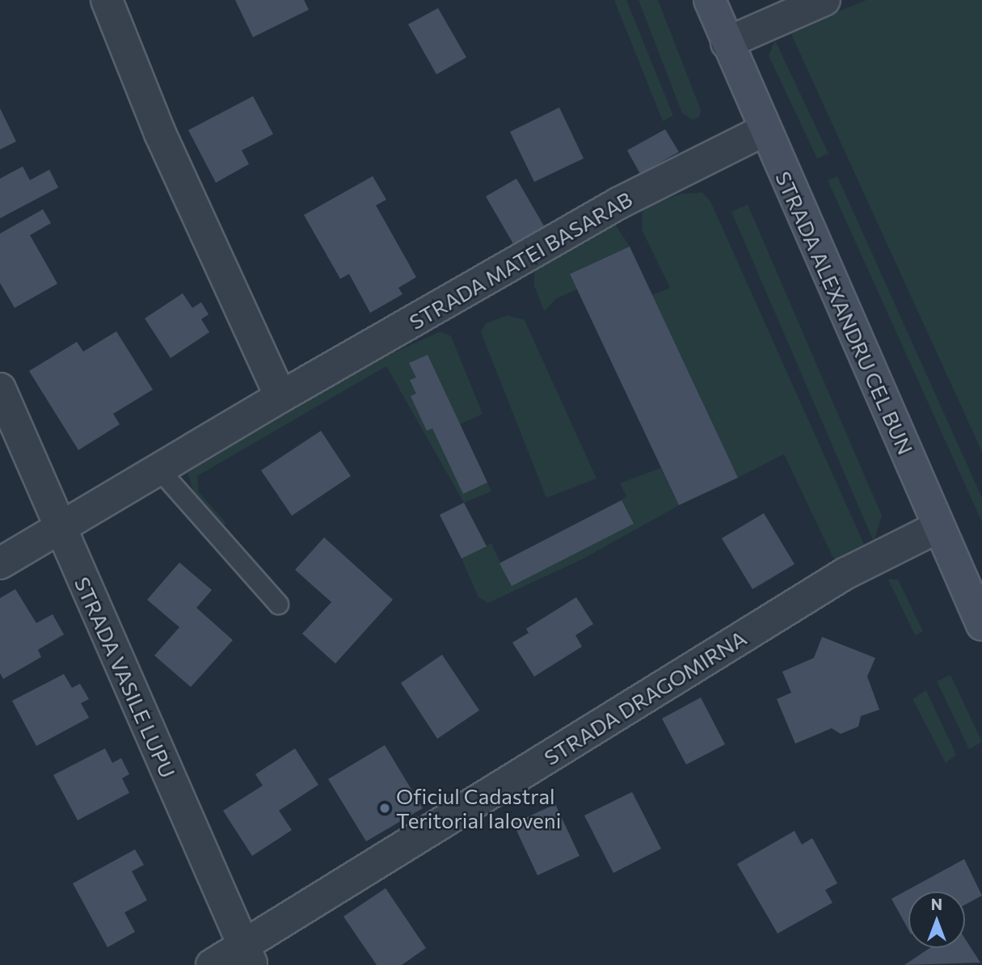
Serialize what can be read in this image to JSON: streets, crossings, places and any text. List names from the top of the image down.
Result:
{
  "streets": {
    "main road": ["STRADA ALEXANDRU CEL BUN"],
    "street": ["STRADA MATEI BASARAB", "STRADA VASILE LUPU", "STRADA DRAGOMIRNA"]
  },
  "crossings": [
    ["STRADA MATEI BASARAB", "STRADA ALEXANDRU CEL BUN"],
    ["STRADA MATEI BASARAB", "STRADA VASILE LUPU"],
    ["STRADA ALEXANDRU CEL BUN", "STRADA DRAGOMIRNA"],
    ["STRADA VASILE LUPU", "STRADA DRAGOMIRNA"]
  ],
  "places": ["Oficiul Cadastral Teritorial Ialoveni"],
  "north": "top"
}
